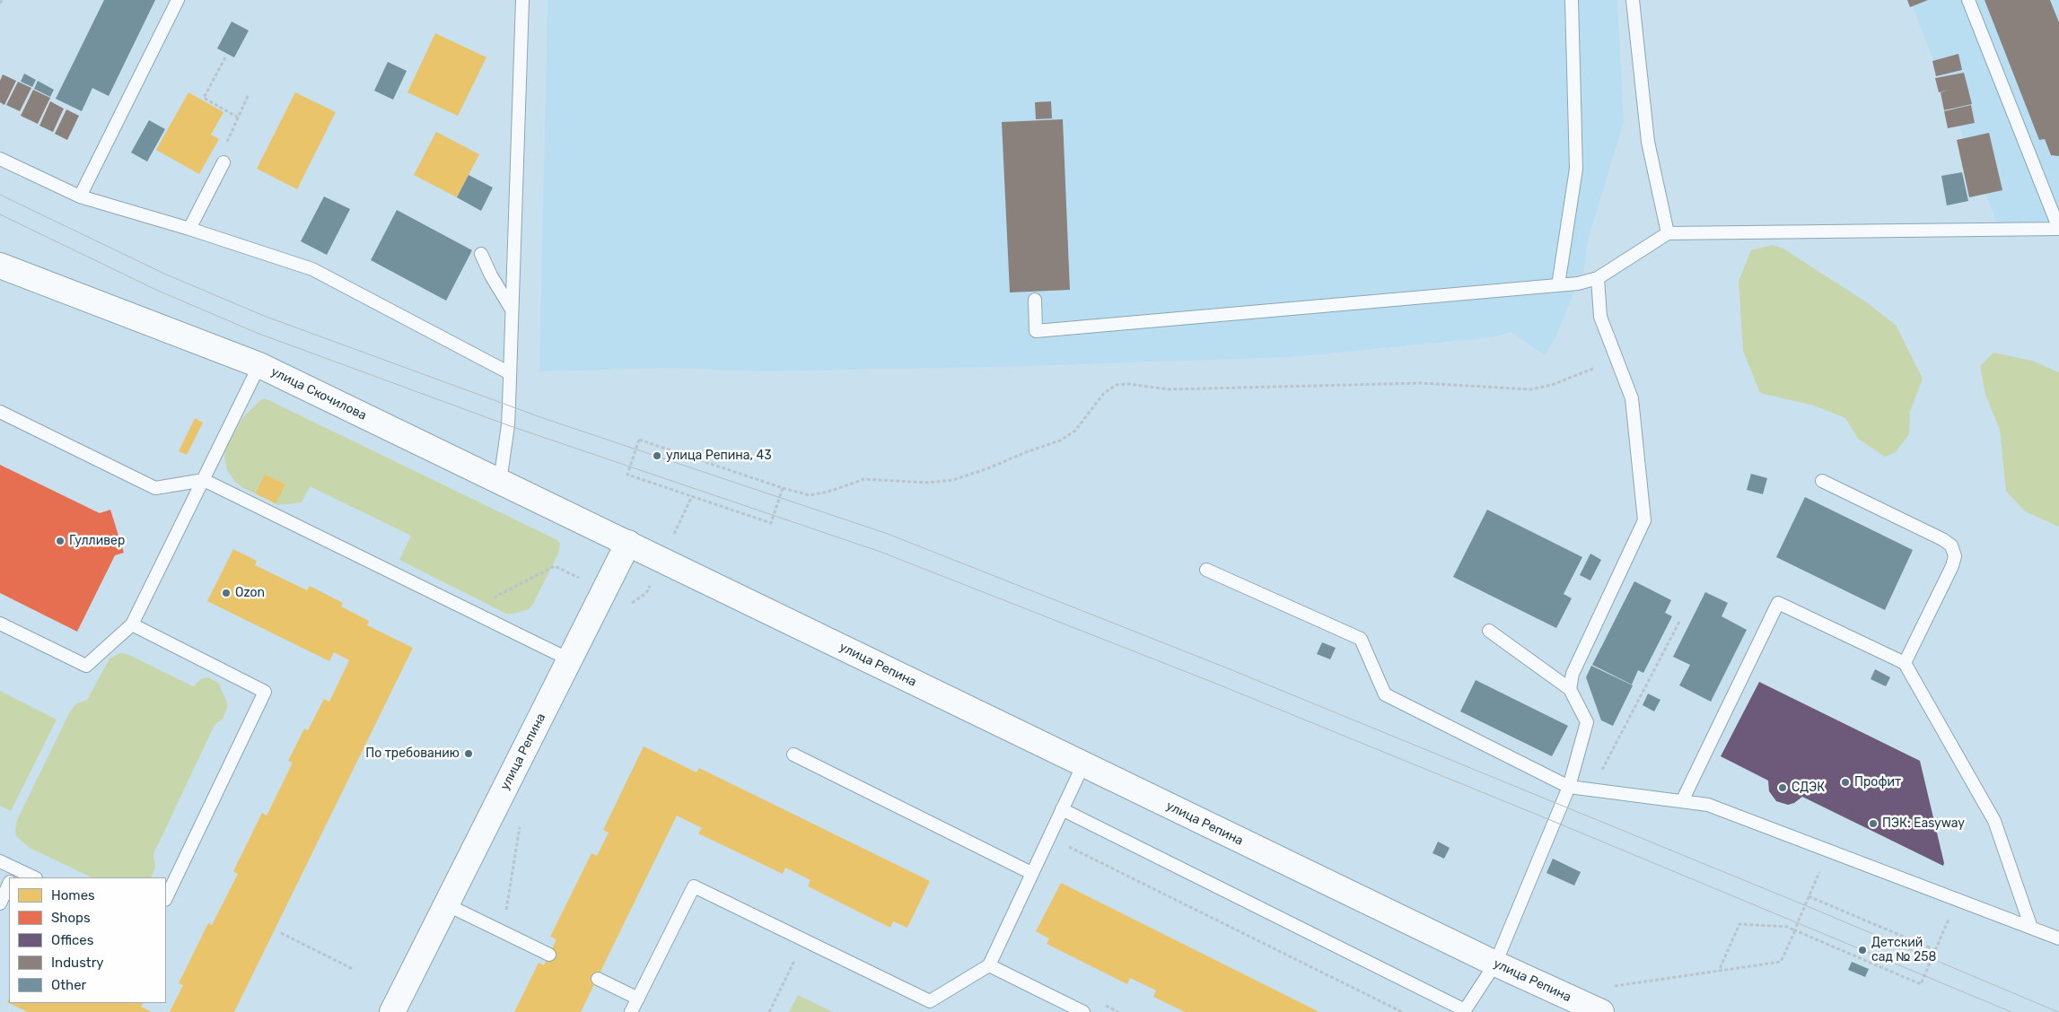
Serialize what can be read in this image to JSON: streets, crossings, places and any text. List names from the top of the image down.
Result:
{
  "streets": {
    "street": ["улица Скочилова", "улица Репина"]
  },
  "crossings": [
    ["улица Скочилова", "улица Репина"]
  ],
  "places": [
    "улица Репина, 43",
    "Гулливер",
    "Ozon",
    "По требованию",
    "Профит",
    "СДЭК",
    "ПЭК: Easyway",
    "Детский сад № 258"
  ],
  "legend": [
    "Homes",
    "Shops",
    "Offices",
    "Industry",
    "Other"
  ]
}
